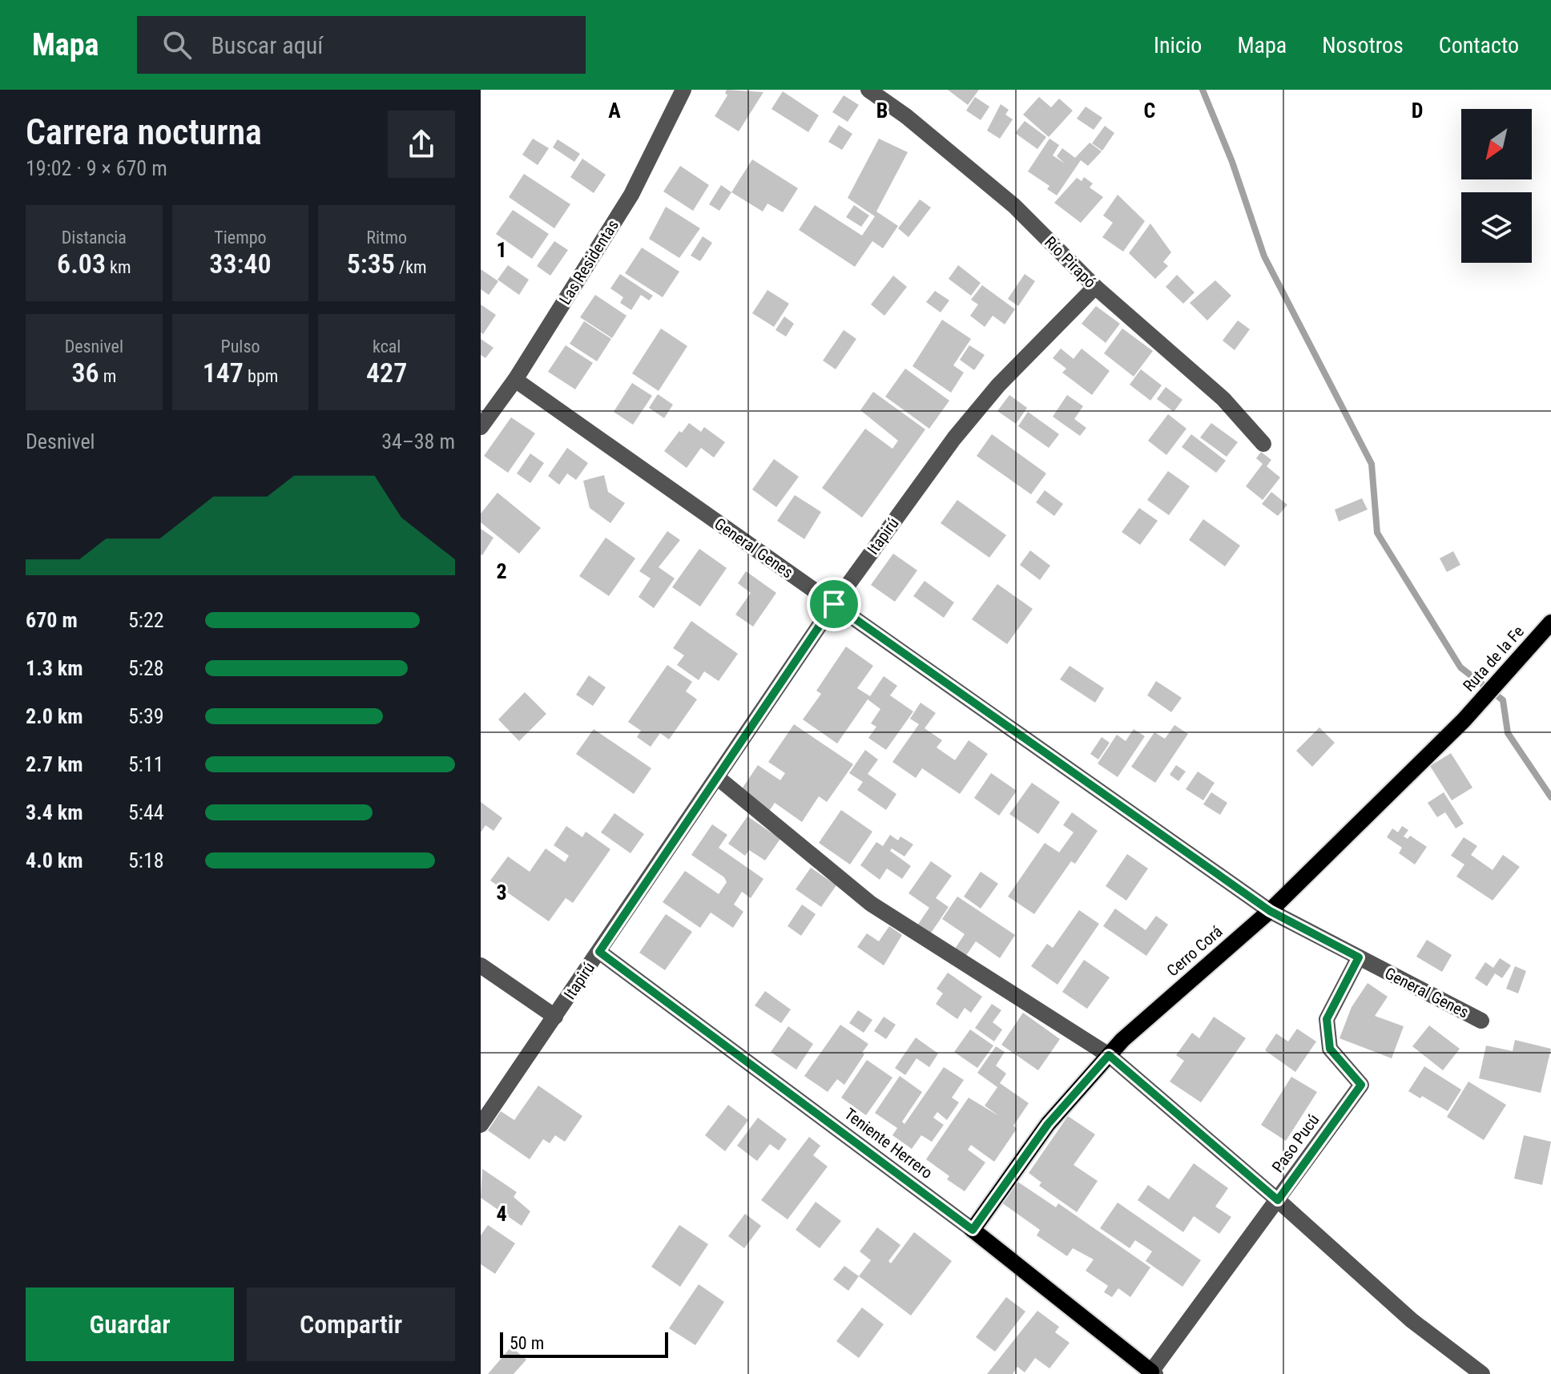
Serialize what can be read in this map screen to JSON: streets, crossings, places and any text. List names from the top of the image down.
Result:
{
  "streets": {
    "main road": ["Ruta de la Fe", "Cerro Corá", "Teniente Herrero"],
    "street": [
      "Las Residentas",
      "Río Pirapó",
      "Itapirú",
      "General Genes",
      "Paso Pucú"
    ]
  },
  "crossings": [
    ["Las Residentas", "General Genes"],
    ["Río Pirapó", "Itapirú"],
    ["Itapirú", "General Genes"],
    ["Itapirú", "Teniente Herrero"],
    ["General Genes", "Cerro Corá"],
    ["General Genes", "Paso Pucú"],
    ["Ruta de la Fe", "Cerro Corá"],
    ["Cerro Corá", "Teniente Herrero"],
    ["Teniente Herrero", "Paso Pucú"]
  ],
  "scale_bar": "50 m",
  "north": "bottom left",
  "page": {
    "header": "Mapa",
    "search": "Buscar aquí",
    "nav": [
      "Inicio",
      "Mapa",
      "Nosotros",
      "Contacto"
    ],
    "heading": ["Carrera nocturna", "19:02 · 9 × 670 m"],
    "stats": [
      ["Distancia", "6.03 km"],
      ["Tiempo", "33:40"],
      ["Ritmo", "5:35 /km"],
      ["Desnivel", "36 m"],
      ["Pulso", "147 bpm"],
      ["kcal", "427"]
    ],
    "chart": ["Desnivel", "34–38 m"],
    "list": [
      {
        "name": "670 m",
        "note": "5:22"
      },
      {
        "name": "1.3 km",
        "note": "5:28"
      },
      {
        "name": "2.0 km",
        "note": "5:39"
      },
      {
        "name": "2.7 km",
        "note": "5:11"
      },
      {
        "name": "3.4 km",
        "note": "5:44"
      },
      {
        "name": "4.0 km",
        "note": "5:18"
      }
    ],
    "buttons": ["Guardar", "Compartir"],
    "scale": "50 m"
  },
  "grid": {
    "columns": [
      "A",
      "B",
      "C",
      "D"
    ],
    "rows": [
      "1",
      "2",
      "3",
      "4"
    ]
  }
}
